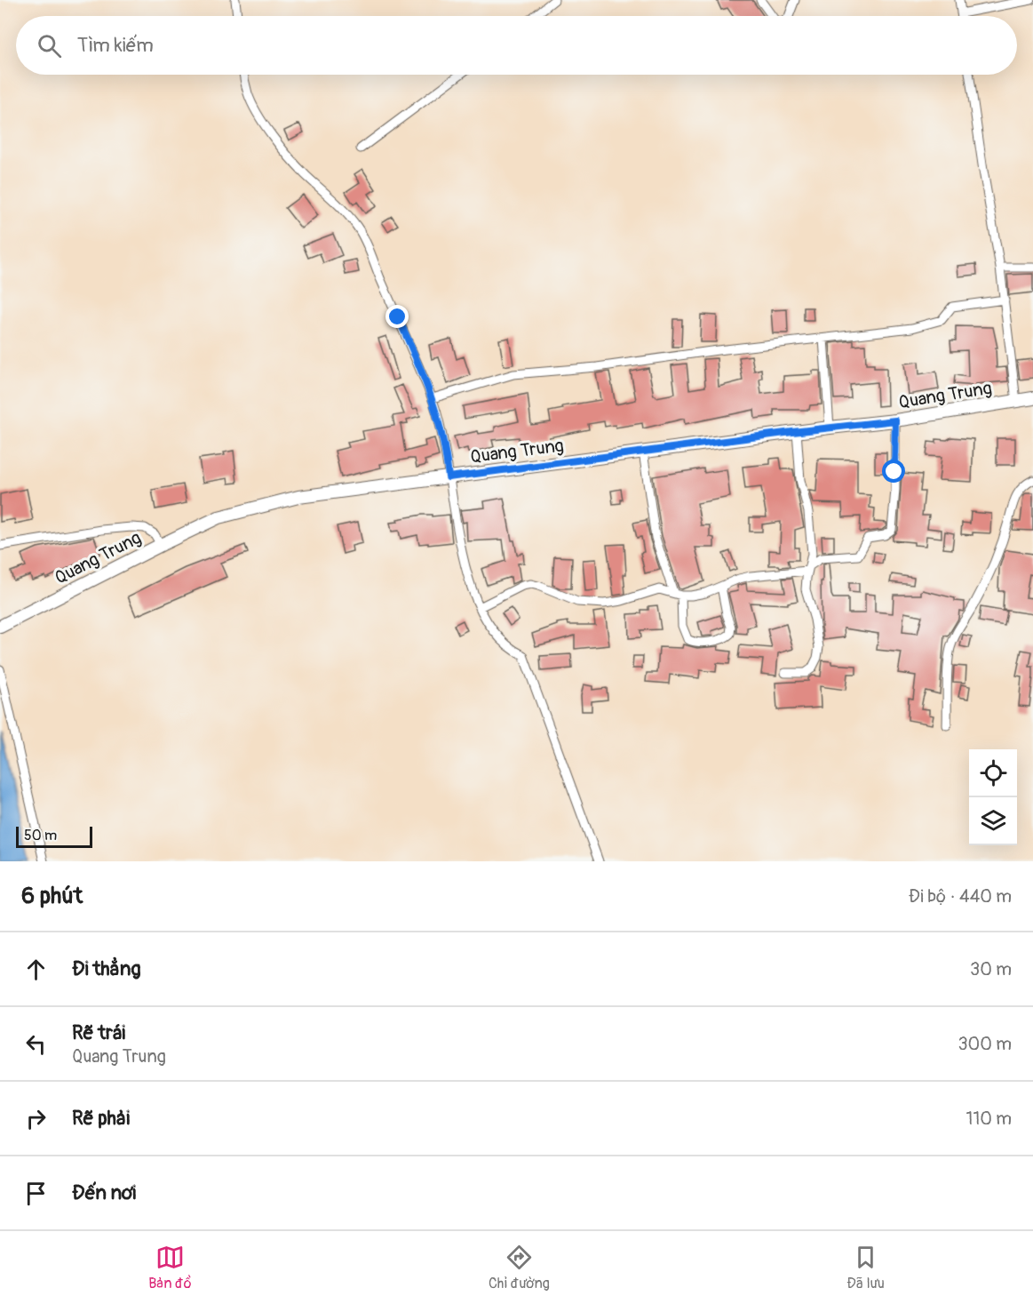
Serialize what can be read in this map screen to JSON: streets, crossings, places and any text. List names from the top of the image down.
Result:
{
  "streets": {
    "main road": ["Quang Trung"]
  },
  "scale_bar": "50 m",
  "page": {
    "search": "Tìm kiếm",
    "scale": "50 m",
    "heading": ["6 phút", "Đi bộ · 440 m"],
    "list": [
      ["Đi thẳng", "30 m"],
      ["Rẽ trái", "Quang Trung", "300 m"],
      ["Rẽ phải", "110 m"],
      "Đến nơi"
    ],
    "nav": ["Bản đồ", "Chỉ đường", "Đã lưu"]
  }
}
